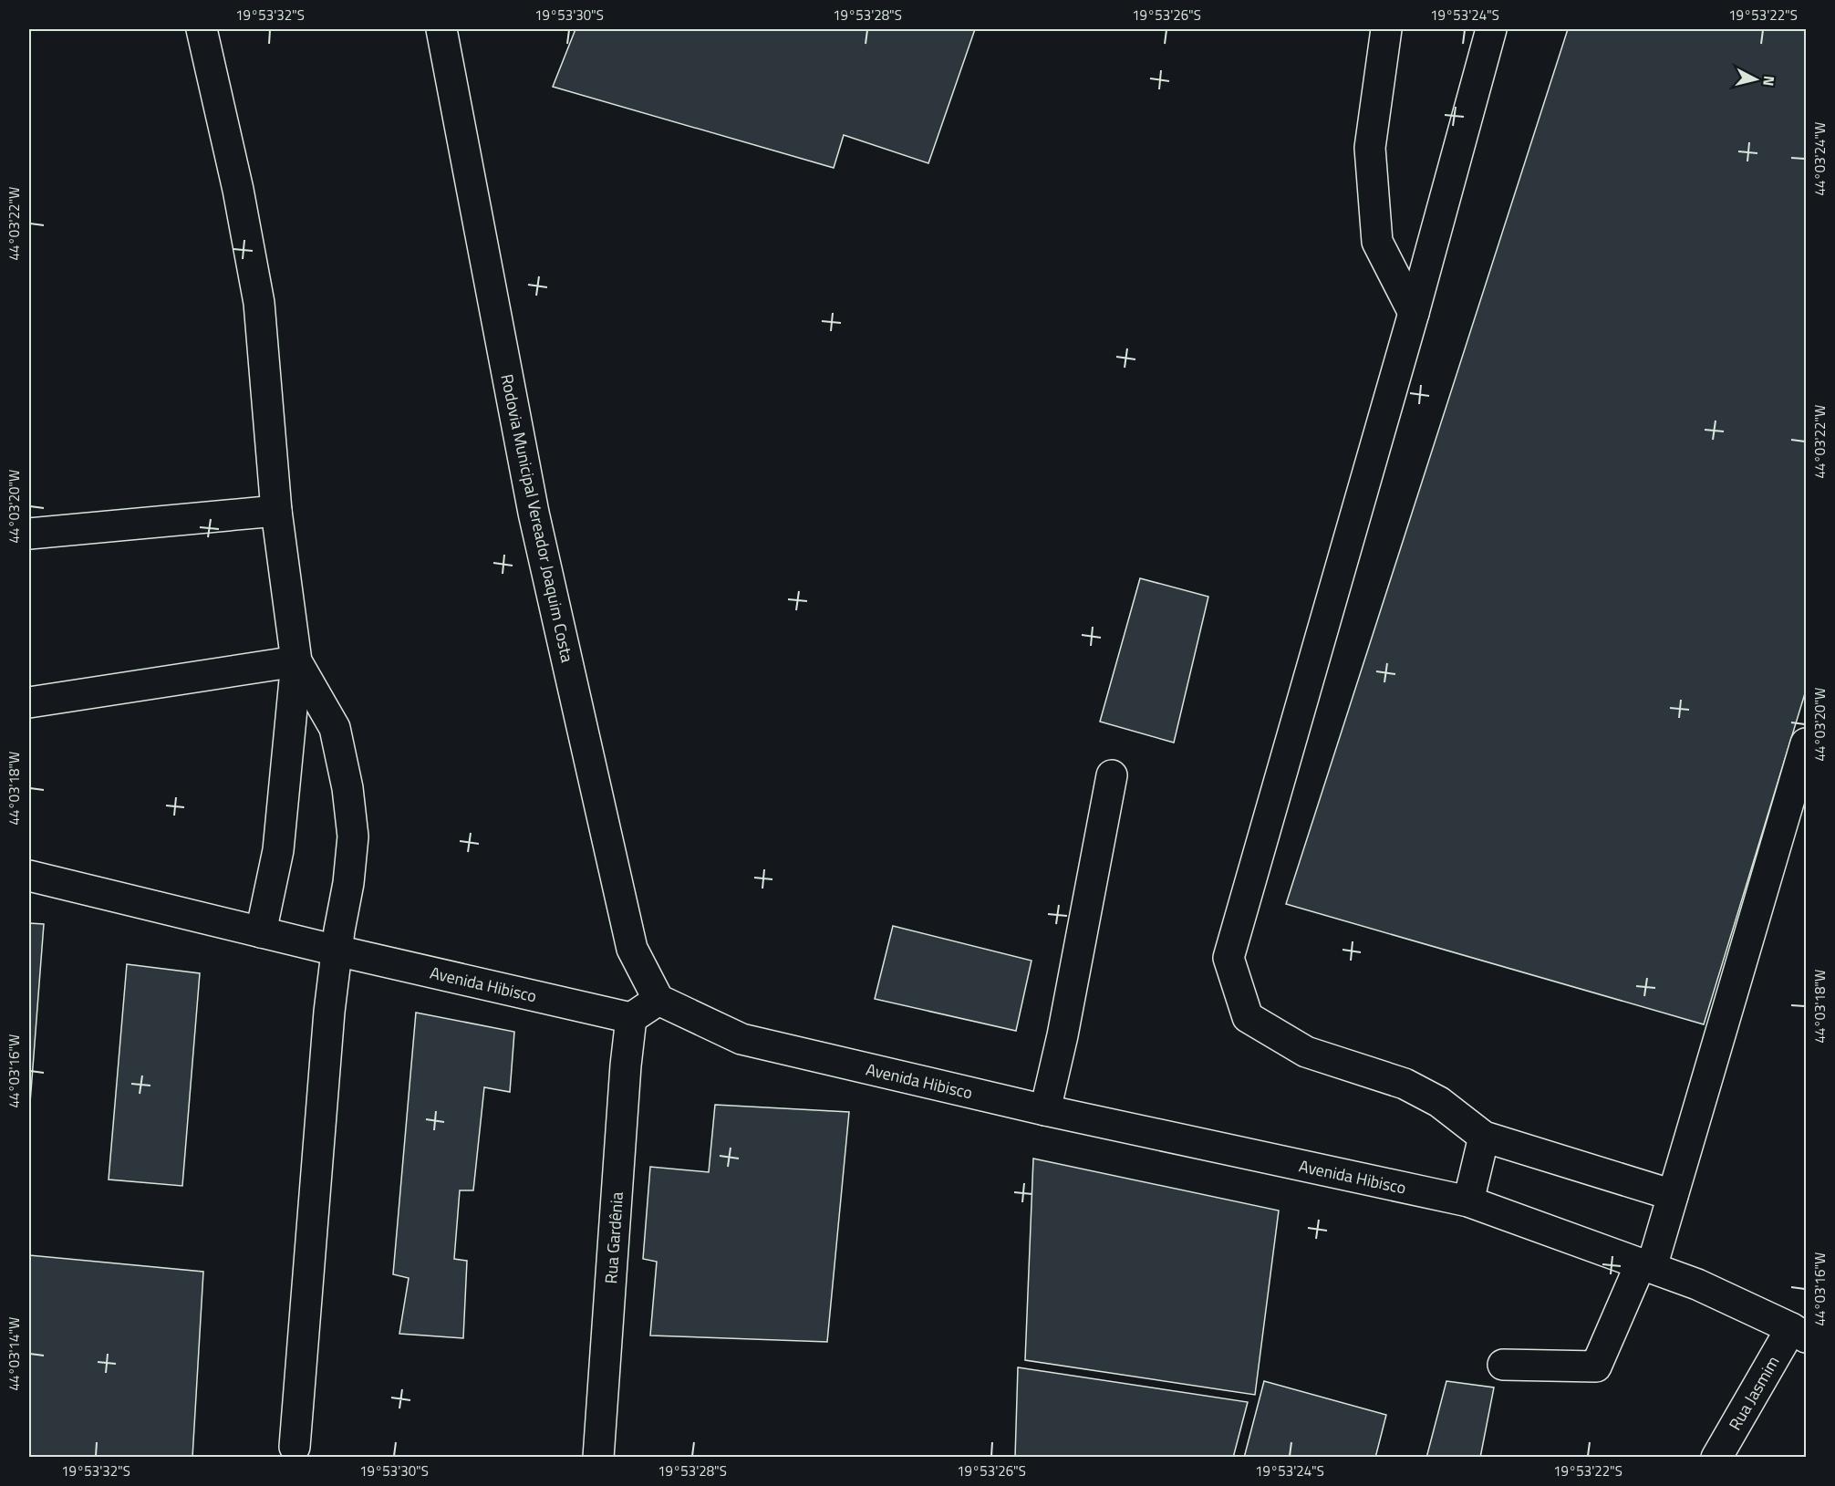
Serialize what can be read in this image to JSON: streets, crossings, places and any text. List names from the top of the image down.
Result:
{
  "streets": {
    "main road": [
      "Rodovia Municipal Vereador Joaquim Costa",
      "Avenida Hibisco",
      "Rua Gardênia",
      "Rua Jasmim"
    ]
  },
  "crossings": [
    ["Rodovia Municipal Vereador Joaquim Costa", "Avenida Hibisco"],
    ["Avenida Hibisco", "Rua Gardênia"],
    ["Avenida Hibisco", "Rua Jasmim"]
  ],
  "north": "right",
  "coordinates": [
    "19°53'32\"S",
    "19°53'30\"S",
    "19°53'28\"S",
    "19°53'26\"S",
    "19°53'24\"S",
    "19°53'22\"S",
    "44°03'24\"W",
    "44°03'22\"W",
    "44°03'20\"W",
    "44°03'18\"W",
    "44°03'16\"W",
    "44°03'14\"W"
  ]
}
